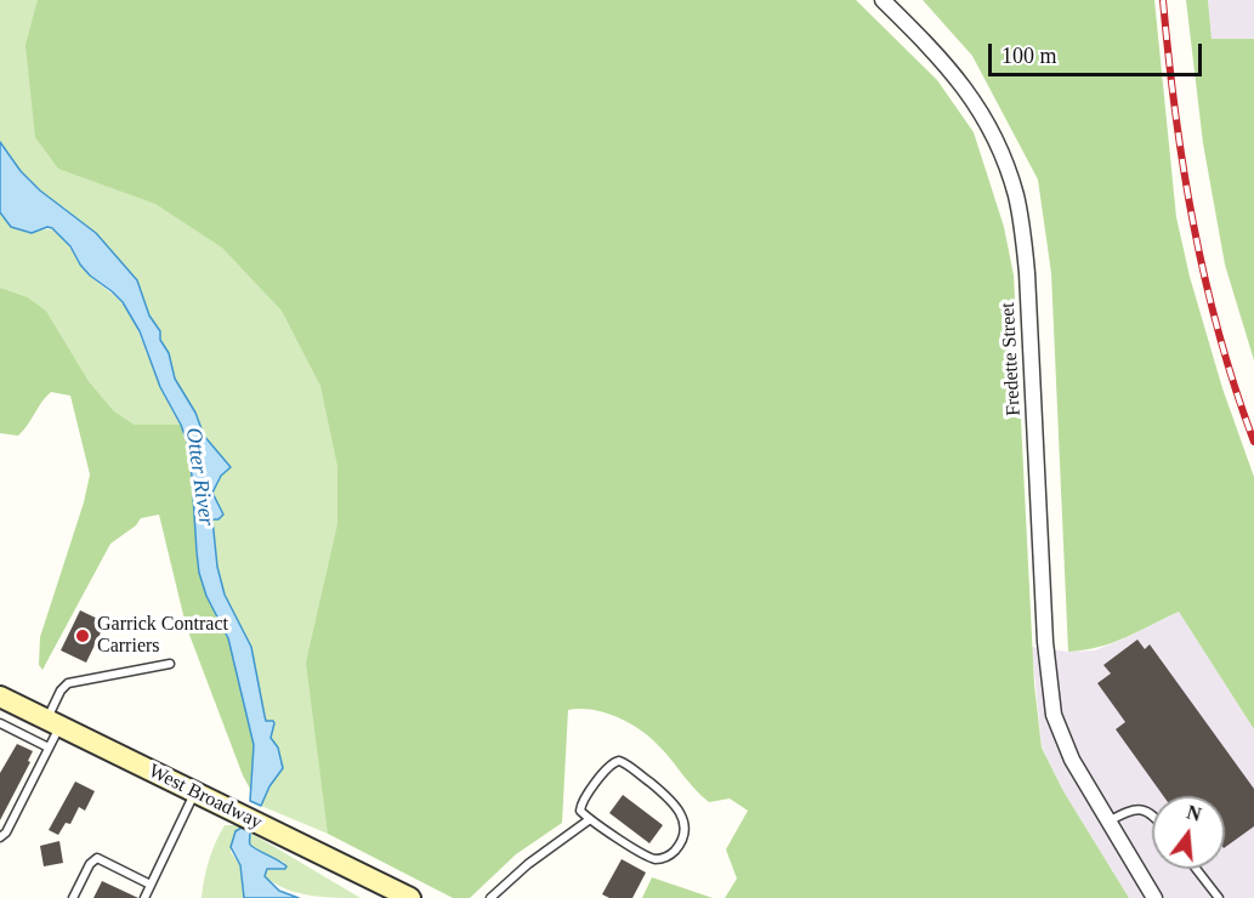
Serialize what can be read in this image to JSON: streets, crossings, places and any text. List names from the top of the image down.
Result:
{
  "streets": {
    "main road": ["West Broadway"],
    "street": ["Fredette Street"]
  },
  "water": ["Otter River"],
  "places": ["Garrick Contract Carriers"],
  "scale_bar": "100 m",
  "north": "top"
}
